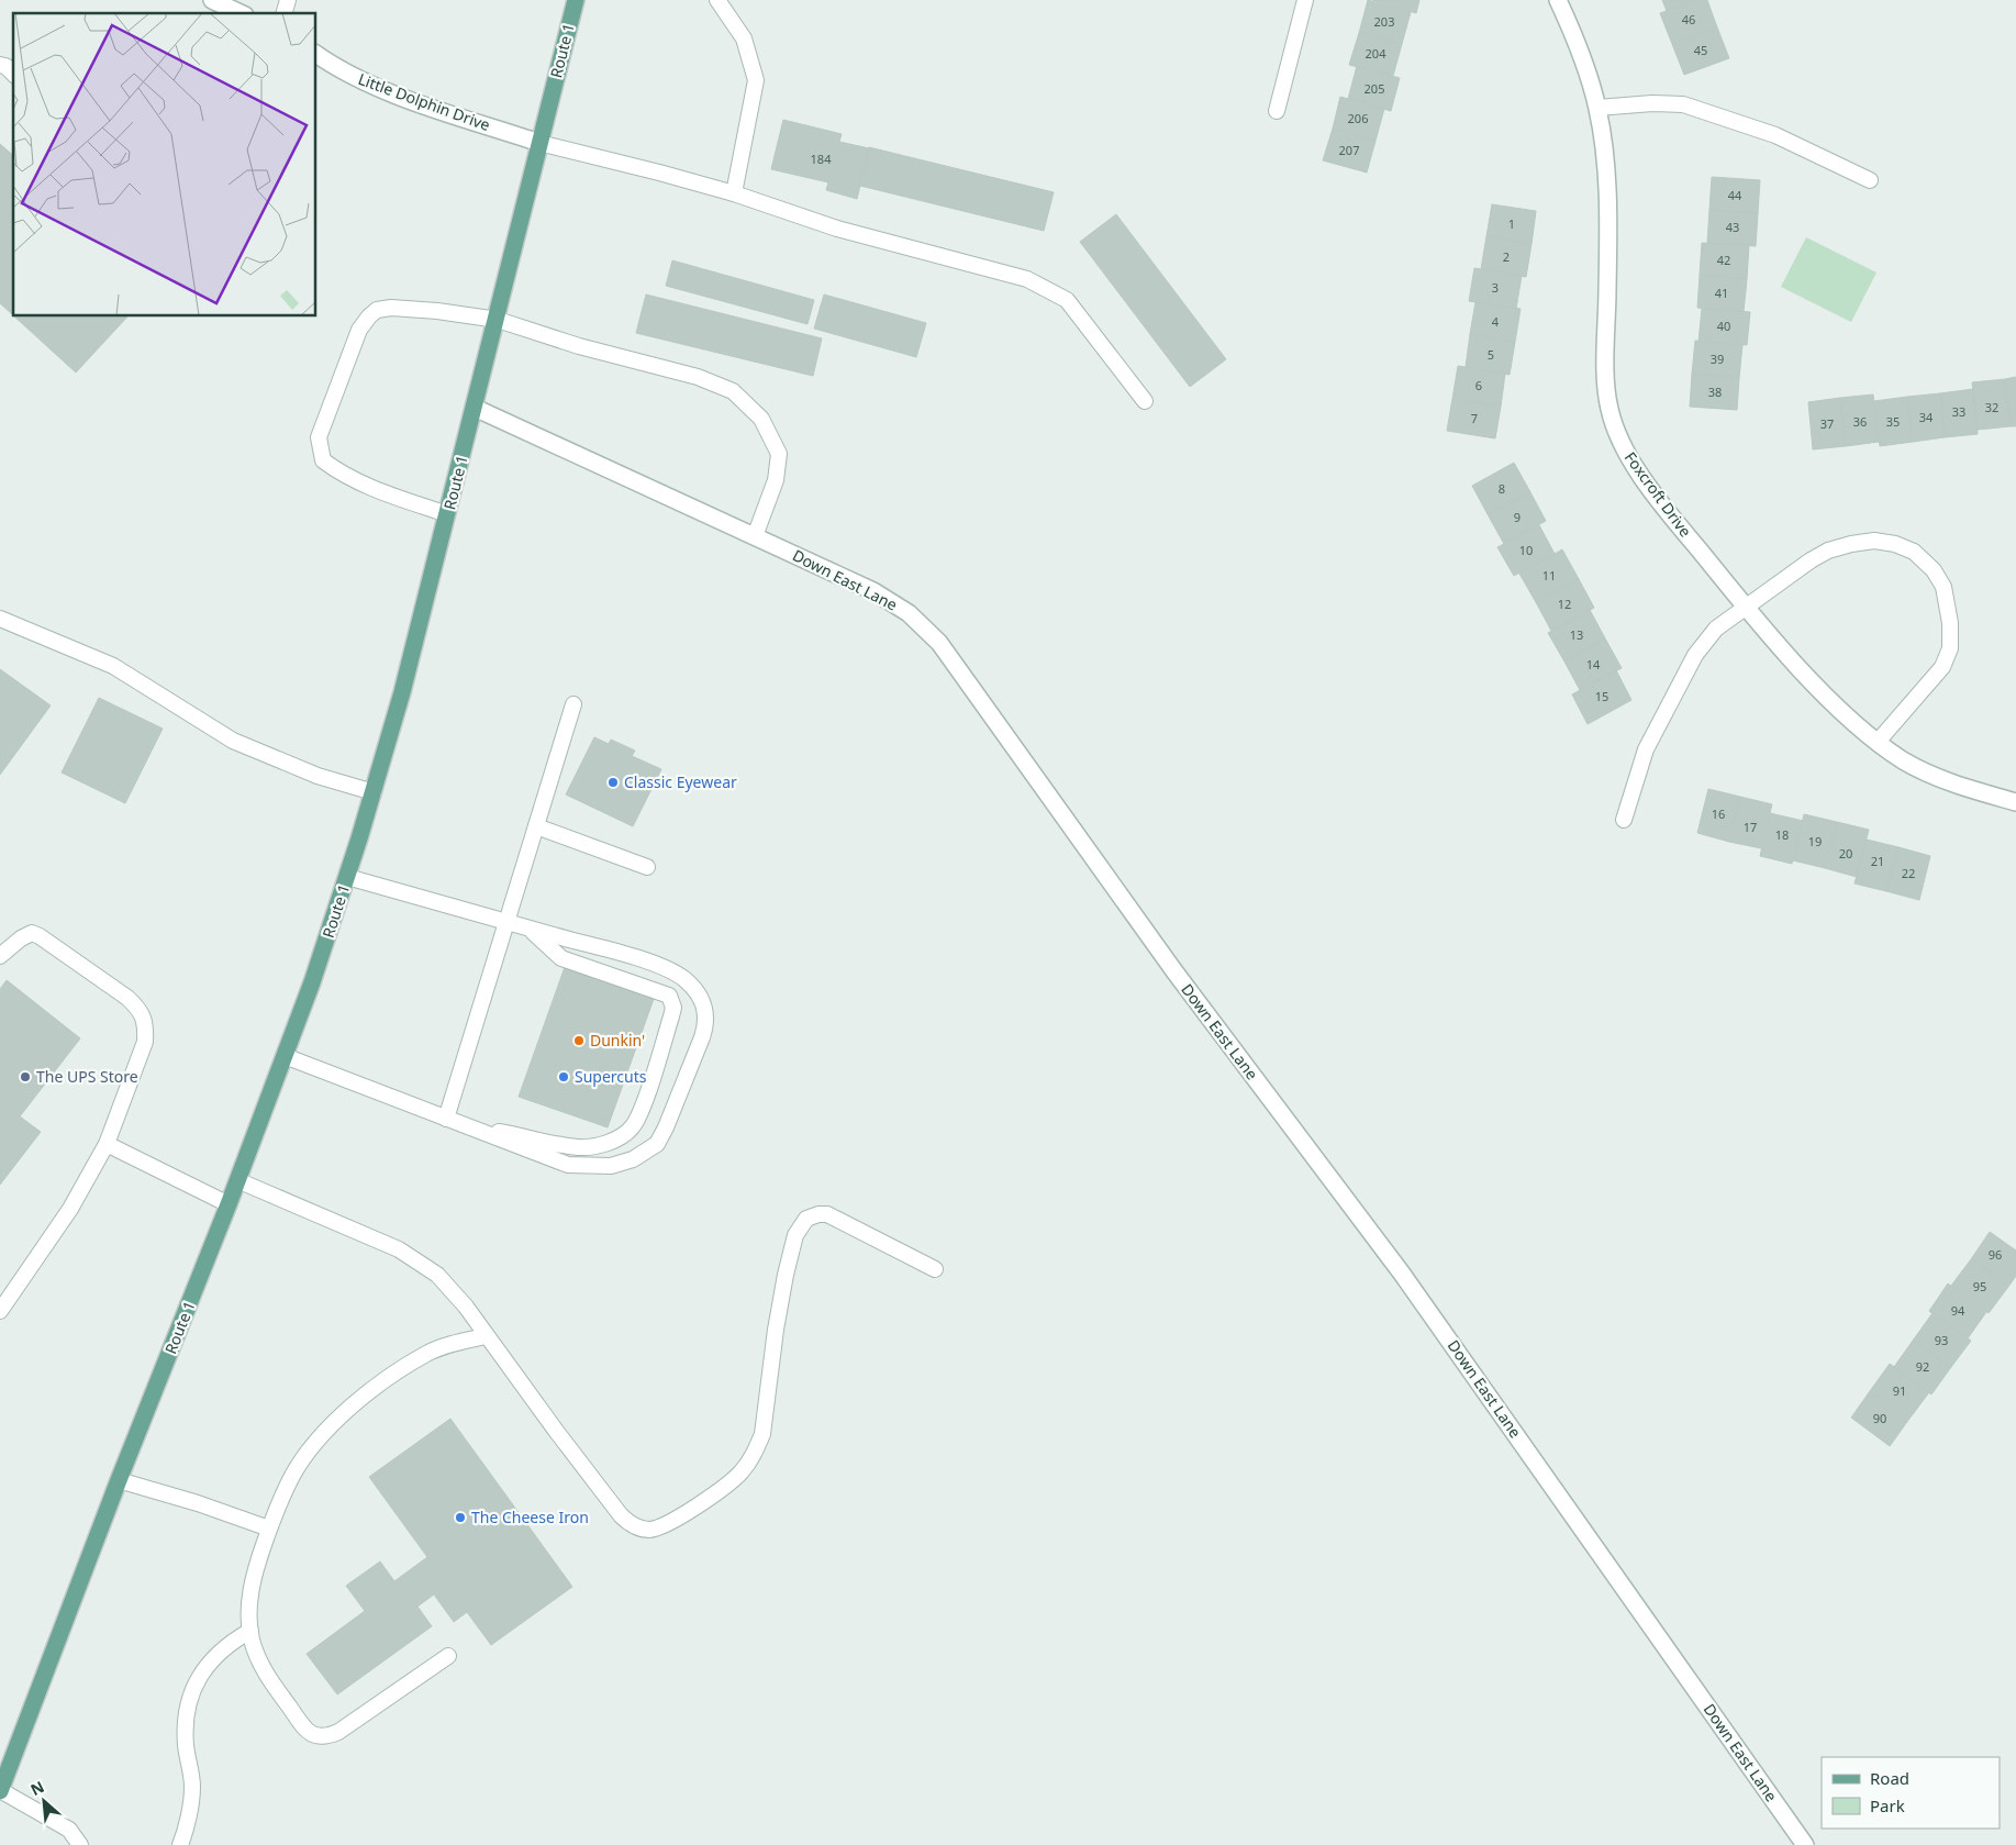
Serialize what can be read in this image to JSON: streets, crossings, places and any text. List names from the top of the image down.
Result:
{
  "streets": {
    "main road": ["Route 1"],
    "street": ["Little Dolphin Drive", "Foxcroft Drive", "Down East Lane"]
  },
  "crossings": [
    ["Route 1", "Little Dolphin Drive"],
    ["Route 1", "Down East Lane"]
  ],
  "places": [
    "Classic Eyewear",
    "Dunkin'",
    "The UPS Store",
    "Supercuts",
    "The Cheese Iron"
  ],
  "house_numbers": [
    "46",
    "203",
    "45",
    "204",
    "205",
    "206",
    "207",
    "184",
    "44",
    "1",
    "43",
    "2",
    "42",
    "3",
    "41",
    "4",
    "40",
    "5",
    "39",
    "6",
    "38",
    "32",
    "33",
    "34",
    "7",
    "36",
    "35",
    "37",
    "8",
    "9",
    "10",
    "11",
    "12",
    "13",
    "14",
    "15",
    "16",
    "17",
    "18",
    "19",
    "20",
    "21",
    "22",
    "96",
    "95",
    "94",
    "93",
    "92",
    "91",
    "90"
  ],
  "legend": ["Road", "Park"],
  "north": "top left"
}
